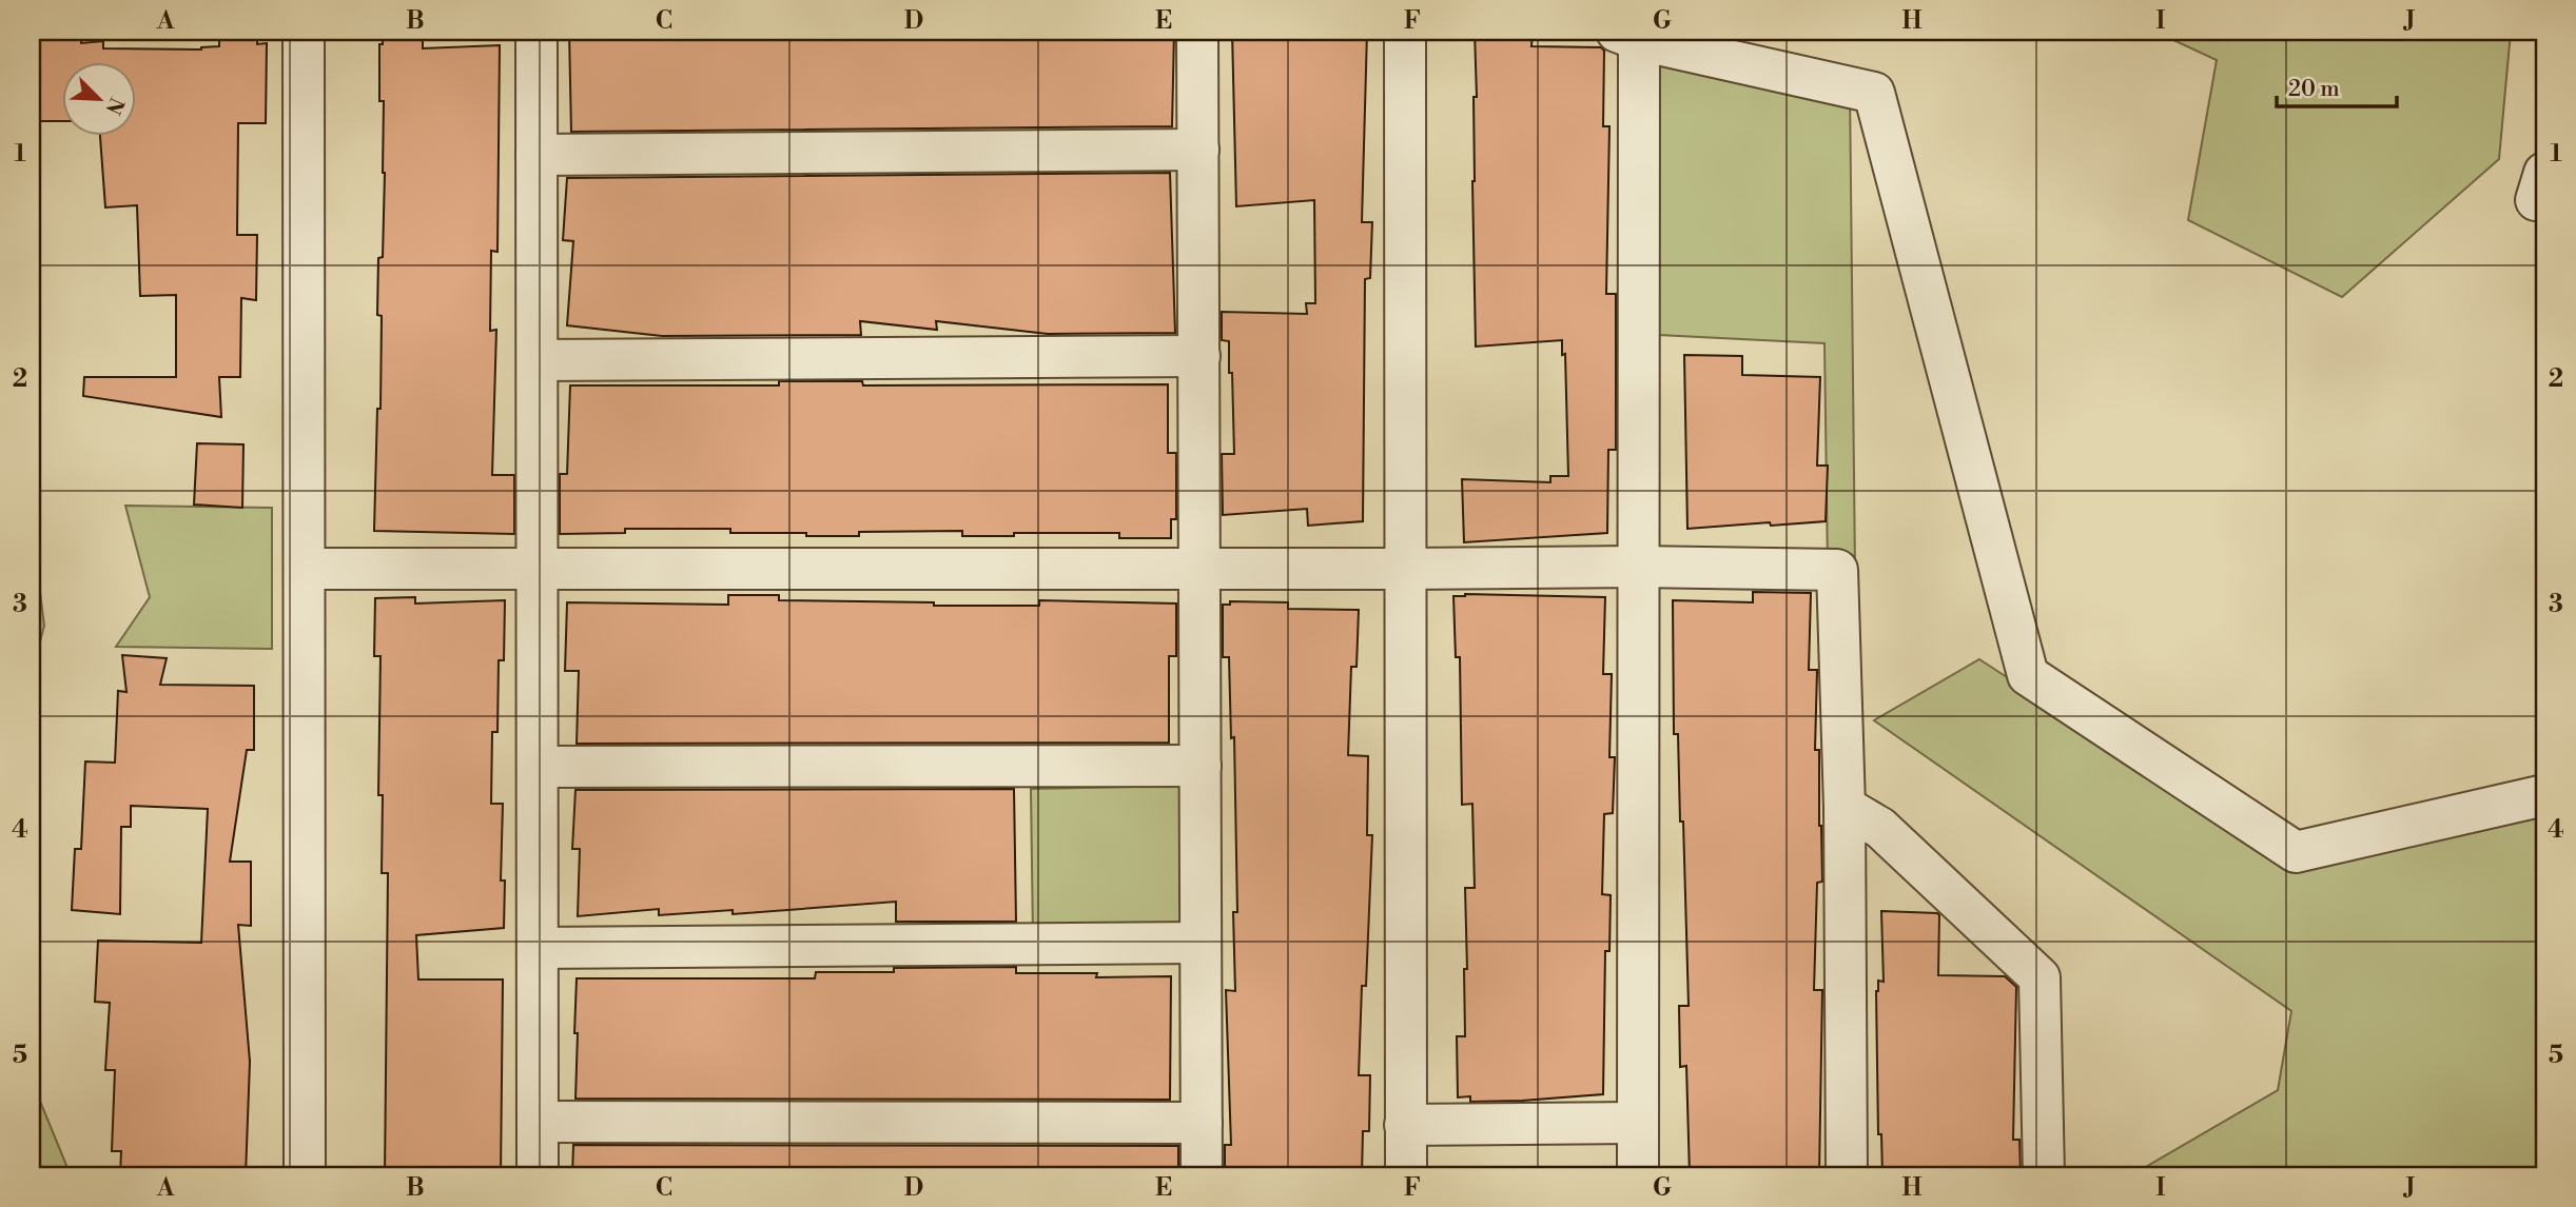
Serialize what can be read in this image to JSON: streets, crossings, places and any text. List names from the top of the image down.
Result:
{
  "scale_bar": "20 m",
  "north": "bottom right",
  "grid": {
    "columns": [
      "A",
      "B",
      "C",
      "D",
      "E",
      "F",
      "G",
      "H",
      "I",
      "J"
    ],
    "rows": [
      "1",
      "2",
      "3",
      "4",
      "5"
    ]
  }
}
